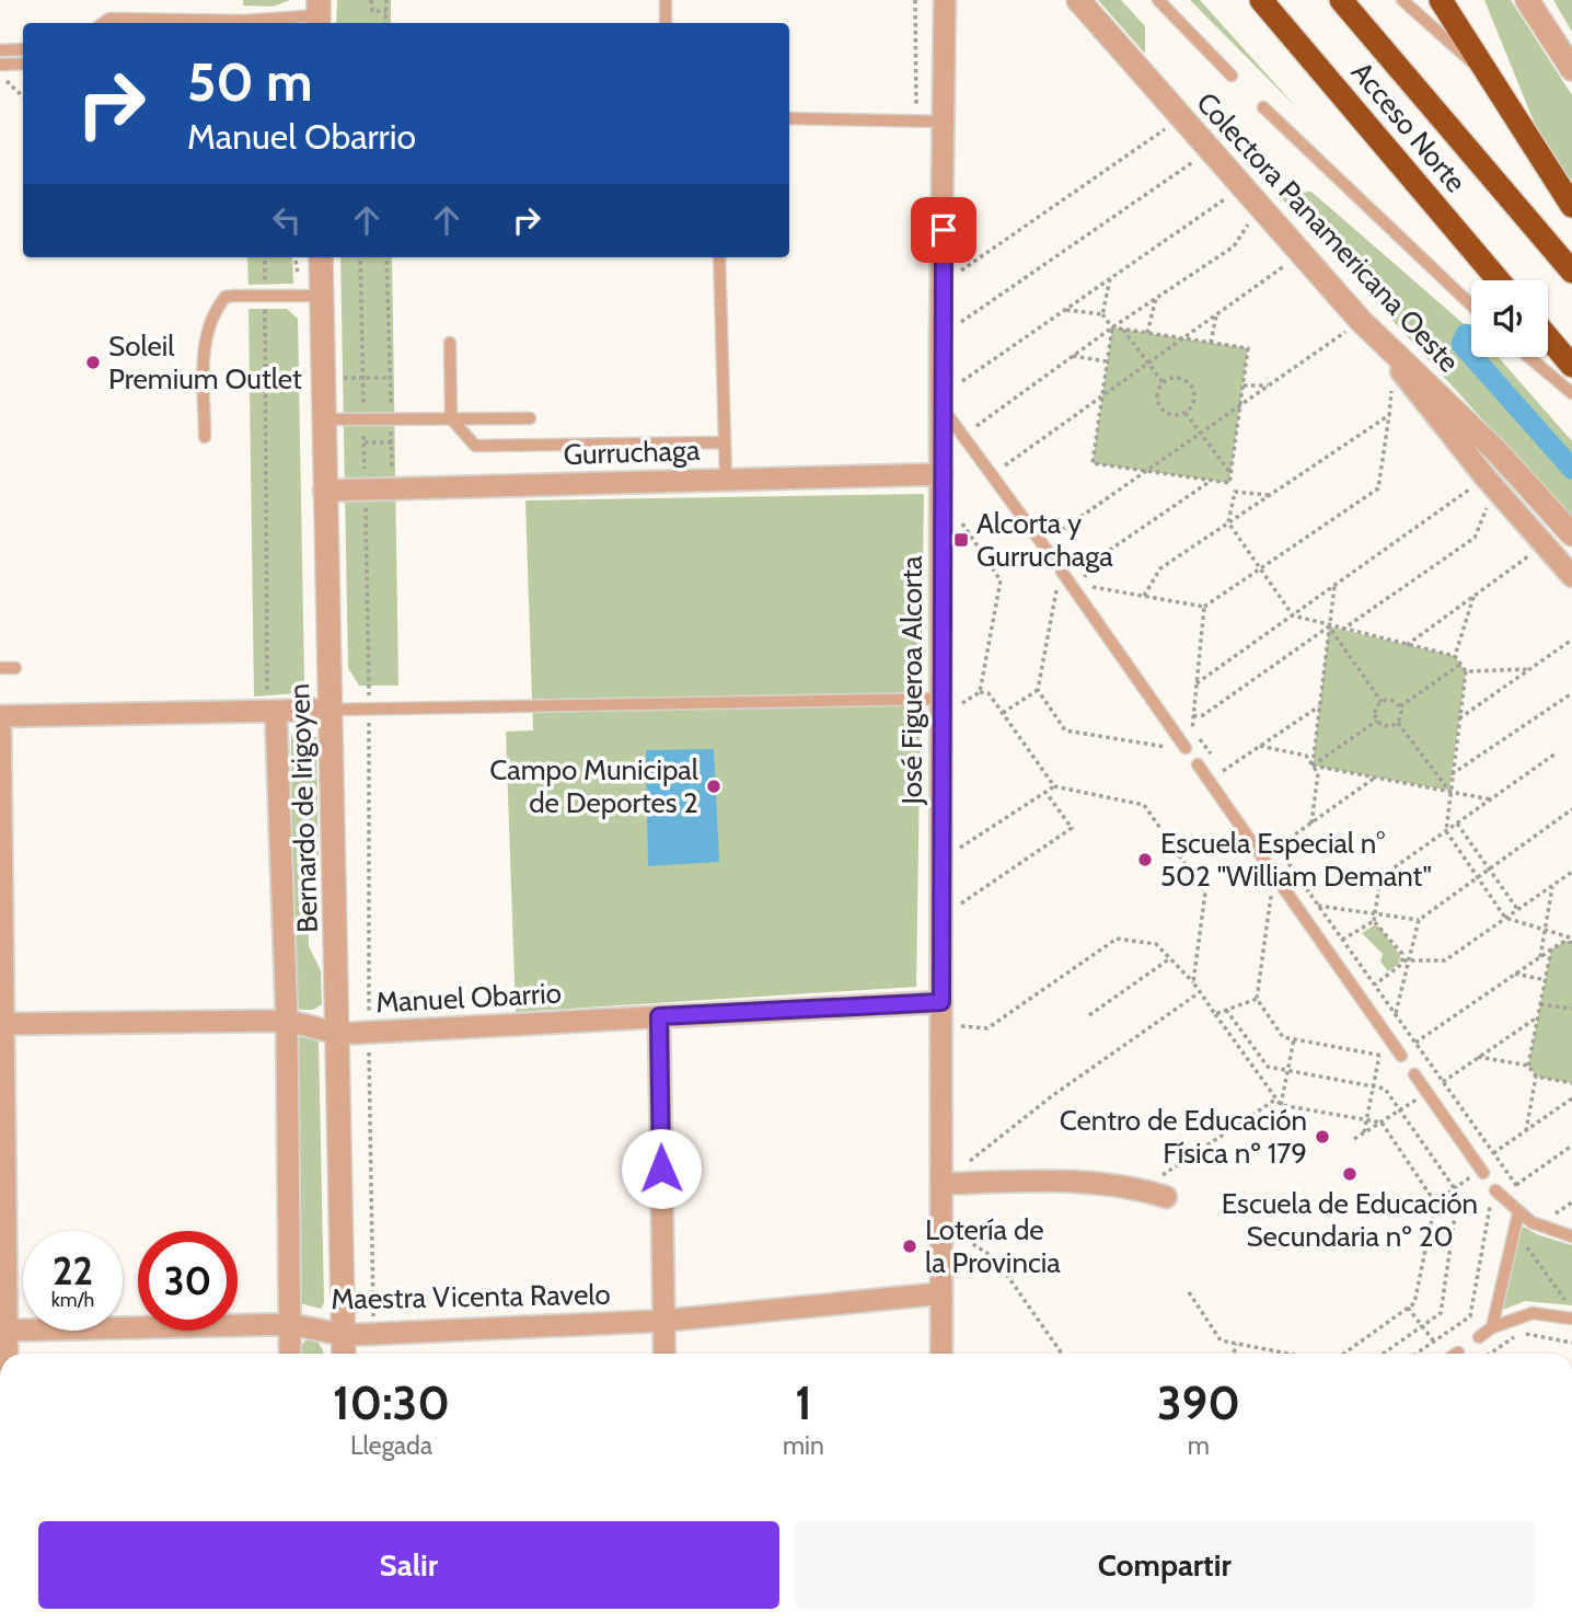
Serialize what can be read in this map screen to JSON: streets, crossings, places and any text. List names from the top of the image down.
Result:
{
  "streets": {
    "highway": ["Acceso Norte"],
    "street": [
      "Colectora Panamericana Oeste",
      "Gurruchaga",
      "José Figueroa Alcorta",
      "Bernardo de Irigoyen",
      "Manuel Obarrio",
      "Maestra Vicenta Ravelo"
    ]
  },
  "crossings": [
    ["Gurruchaga", "José Figueroa Alcorta"],
    ["Gurruchaga", "Bernardo de Irigoyen"],
    ["José Figueroa Alcorta", "Manuel Obarrio"],
    ["José Figueroa Alcorta", "Maestra Vicenta Ravelo"],
    ["Bernardo de Irigoyen", "Manuel Obarrio"],
    ["Bernardo de Irigoyen", "Maestra Vicenta Ravelo"]
  ],
  "places": {
    "other": [
      "Soleil Premium Outlet",
      "Campo Municipal de Deportes 2",
      "Escuela Especial n° 502 \"William Demant\"",
      "Centro de Educación Física nº 179",
      "Escuela de Educación Secundaria nº 20",
      "Lotería de la Provincia"
    ],
    "transit": ["Alcorta y Gurruchaga"]
  },
  "page": {
    "turn": ["50 m", "Manuel Obarrio"],
    "speed": "22 km/h",
    "limit": "30",
    "eta": [
      "10:30",
      "Llegada",
      "1",
      "min",
      "390",
      "m"
    ],
    "buttons": ["Salir", "Compartir"]
  }
}
